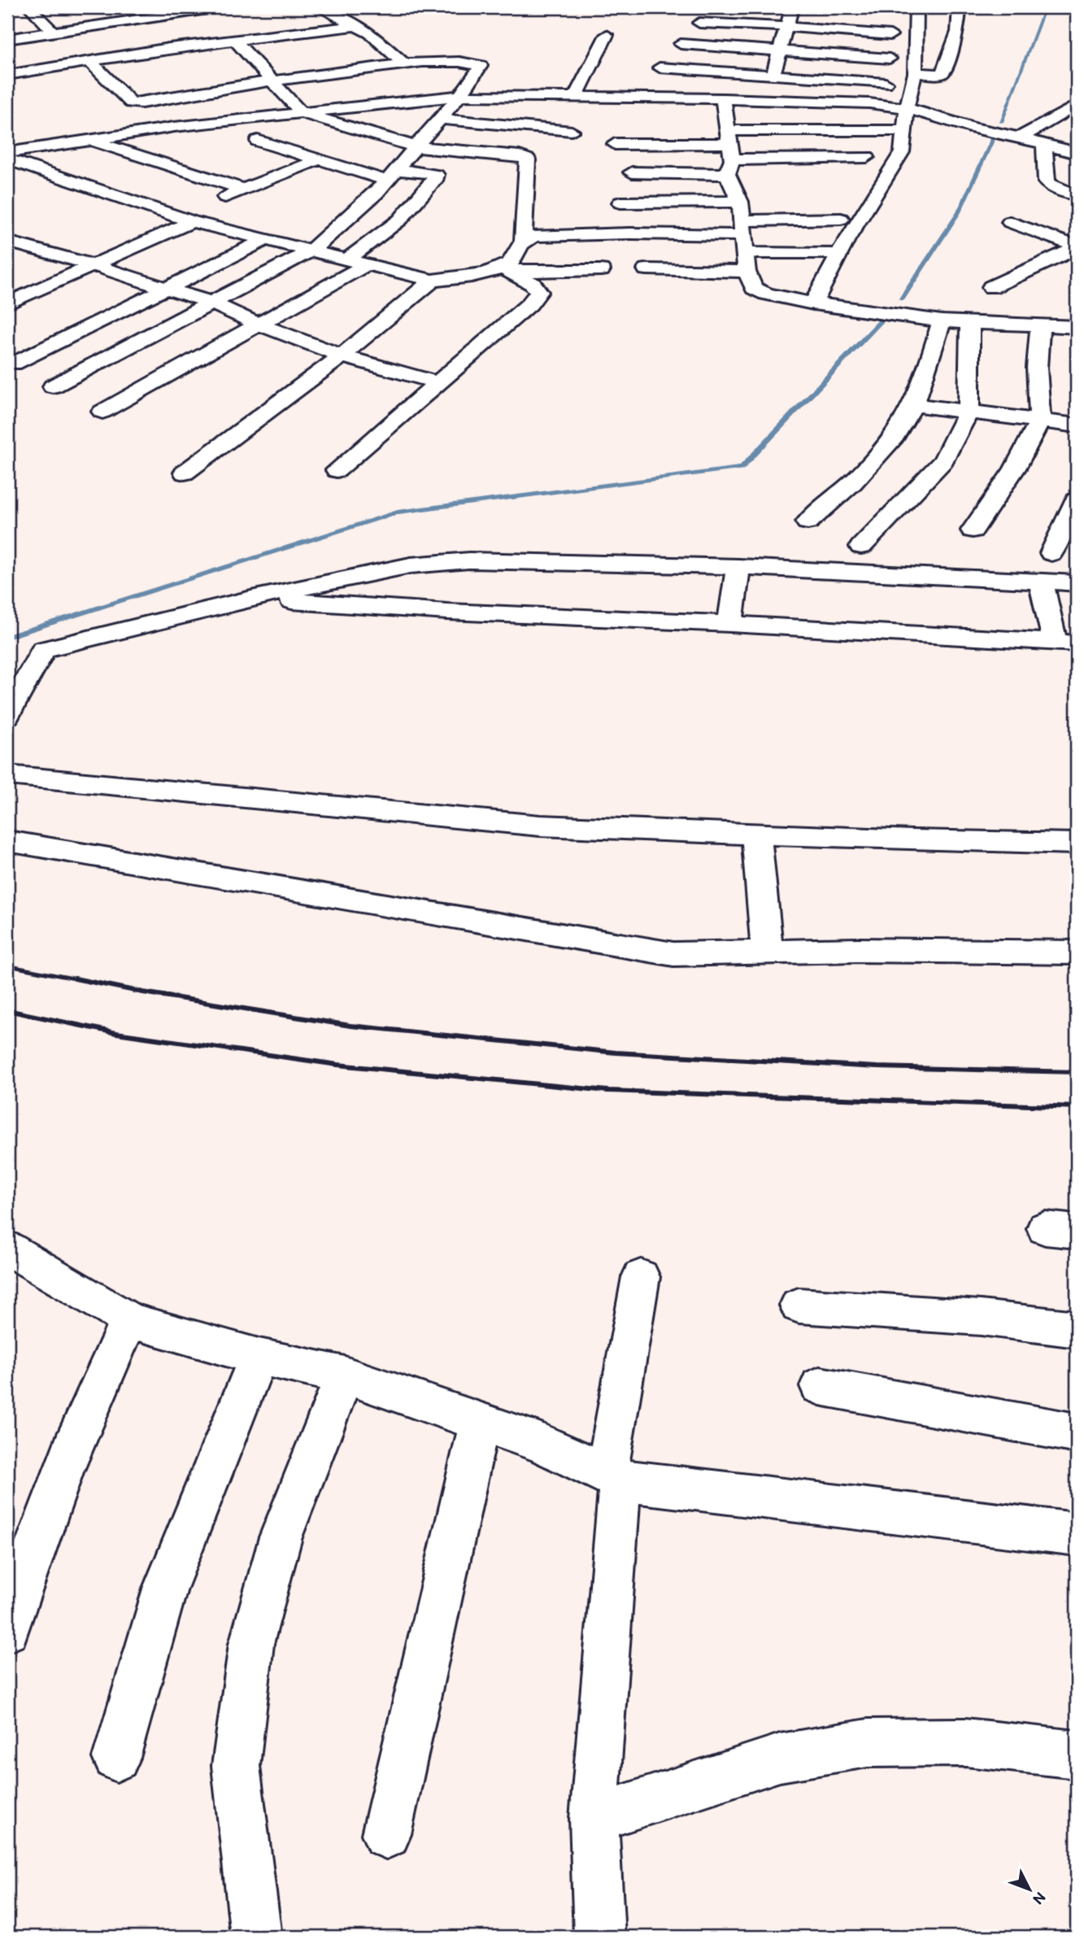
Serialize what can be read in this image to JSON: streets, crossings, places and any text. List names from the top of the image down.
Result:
{
  "north": "bottom right"
}
